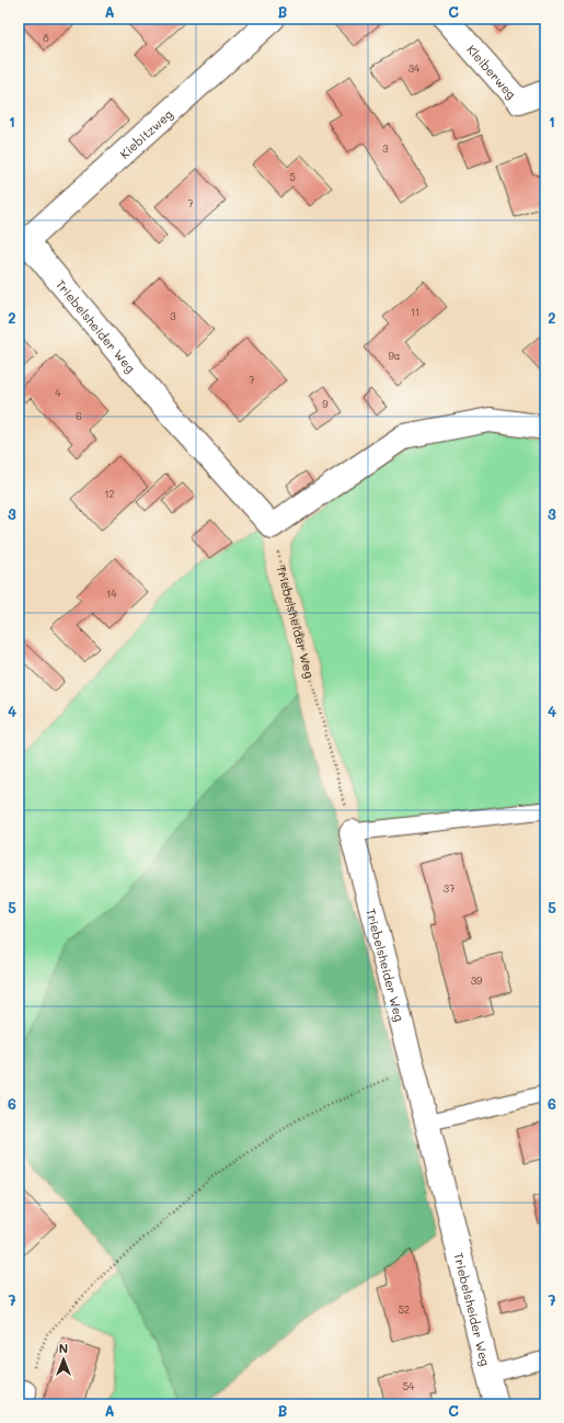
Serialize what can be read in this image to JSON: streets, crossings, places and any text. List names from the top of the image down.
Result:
{
  "streets": {
    "street": ["Kleiberweg", "Kiebitzweg", "Triebelsheider Weg"]
  },
  "crossings": [
    ["Kiebitzweg", "Triebelsheider Weg"]
  ],
  "house_numbers": [
    "8",
    "34",
    "3",
    "5",
    "7",
    "11",
    "3",
    "9a",
    "7",
    "4",
    "9",
    "6",
    "12",
    "14",
    "37",
    "39",
    "52",
    "54"
  ],
  "north": "top",
  "grid": {
    "columns": ["A", "B", "C"],
    "rows": [
      "1",
      "2",
      "3",
      "4",
      "5",
      "6",
      "7"
    ]
  }
}
